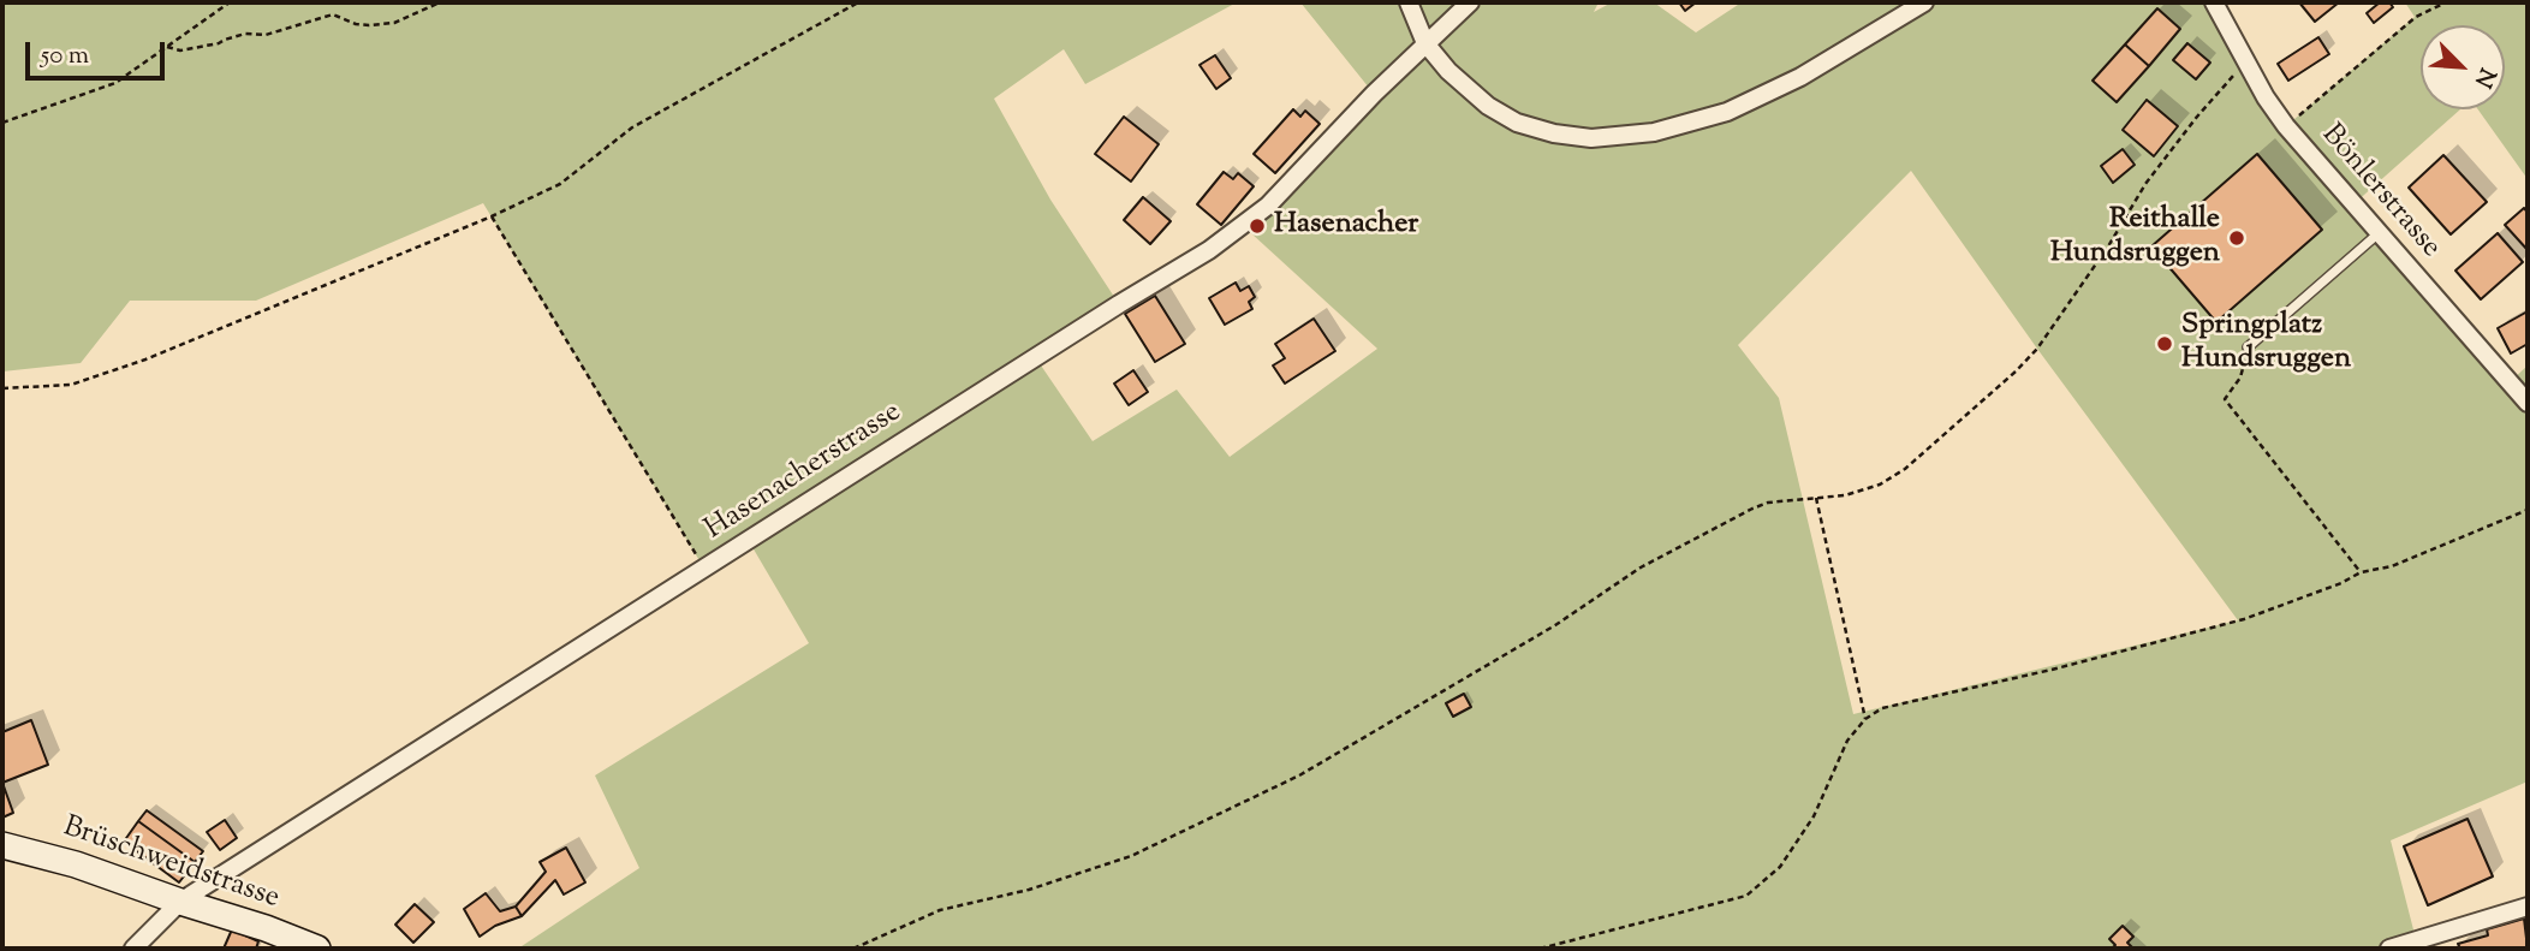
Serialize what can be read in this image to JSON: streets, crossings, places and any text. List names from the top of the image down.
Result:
{
  "streets": {
    "street": ["Bönlerstrasse", "Hasenacherstrasse", "Brüschweidstrasse"]
  },
  "crossings": [
    ["Hasenacherstrasse", "Brüschweidstrasse"]
  ],
  "places": ["Hasenacher", "Reithalle Hundsruggen", "Springplatz Hundsruggen"],
  "scale_bar": "50 m",
  "north": "bottom right"
}
